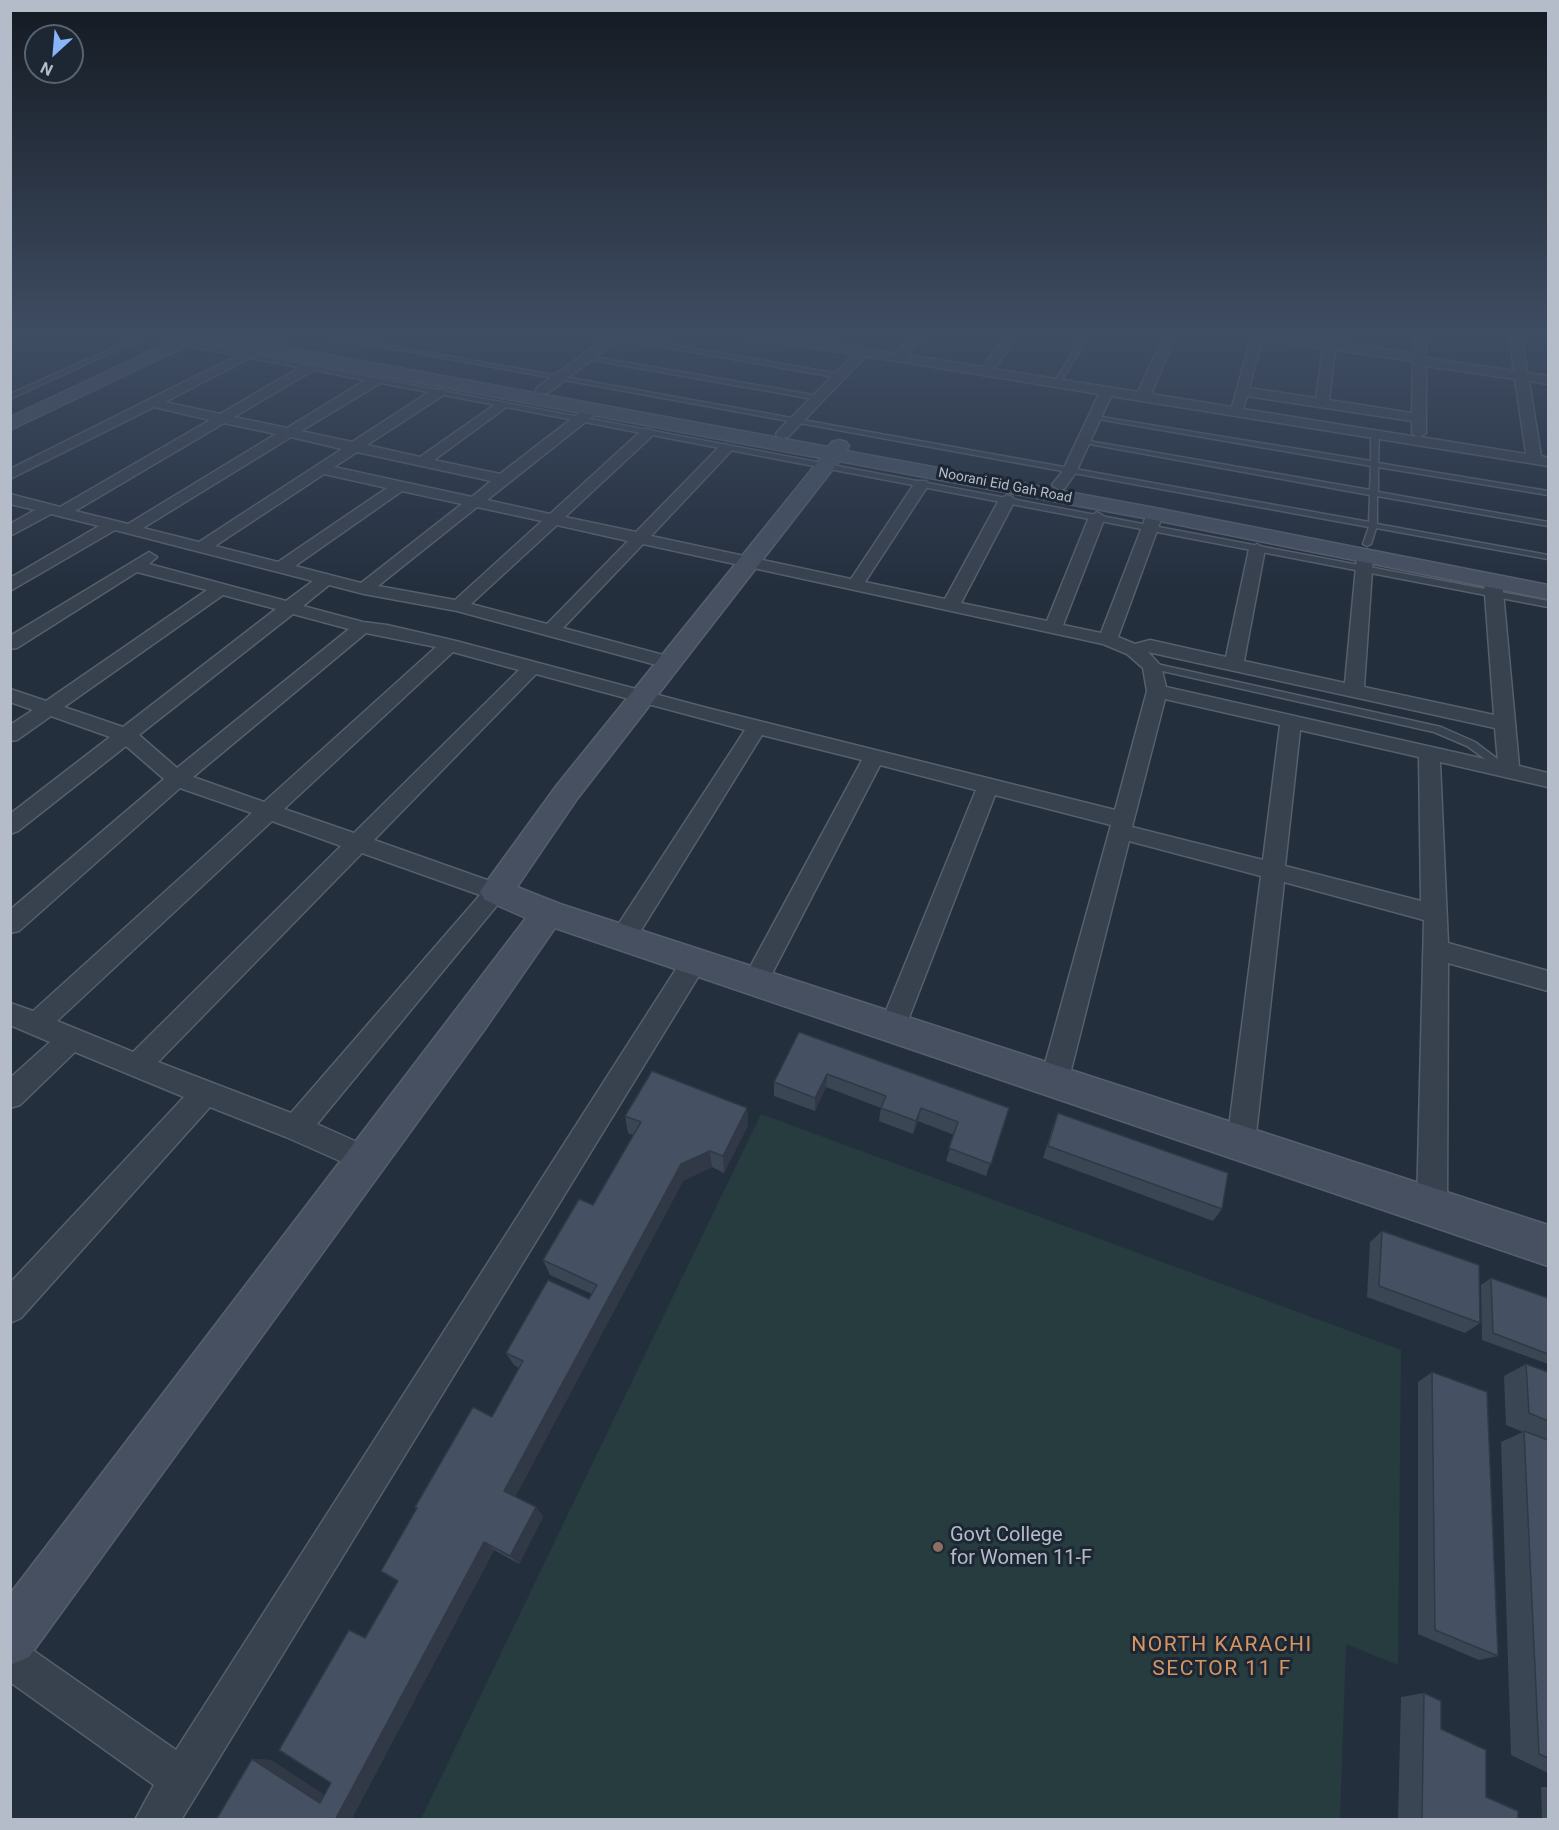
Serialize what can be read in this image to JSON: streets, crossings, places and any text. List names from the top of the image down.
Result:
{
  "streets": {
    "main road": ["Noorani Eid Gah Road"]
  },
  "districts": ["NORTH KARACHI SECTOR 11 F"],
  "places": ["Govt College for Women 11-F"],
  "north": "bottom left"
}
